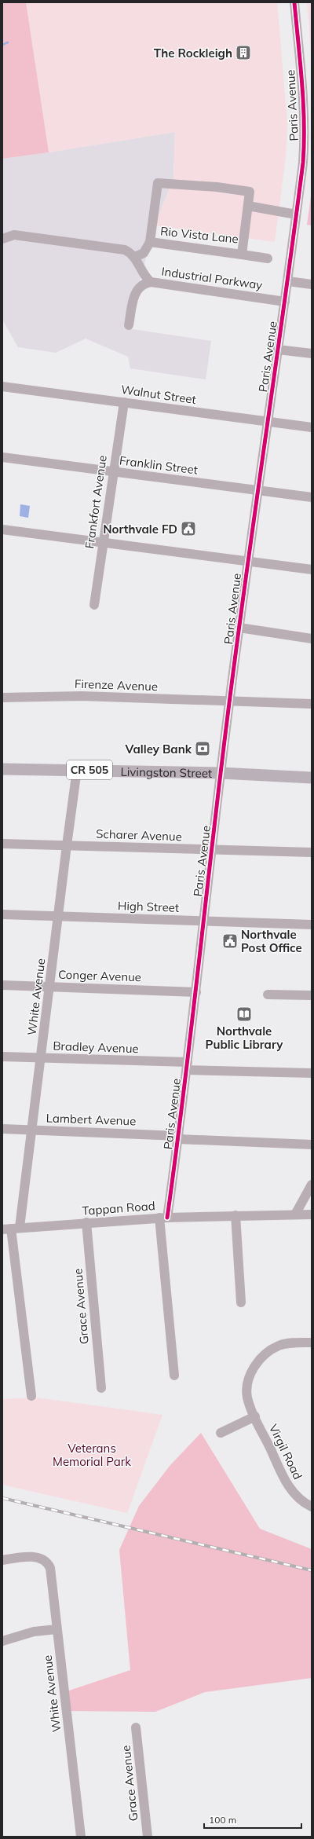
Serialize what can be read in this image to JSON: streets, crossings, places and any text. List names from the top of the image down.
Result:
{
  "streets": {
    "main road": ["CR 505", "Livingston Street"],
    "street": [
      "Paris Avenue",
      "Rio Vista Lane",
      "Industrial Parkway",
      "Walnut Street",
      "Franklin Street",
      "Frankfort Avenue",
      "Firenze Avenue",
      "Scharer Avenue",
      "High Street",
      "Conger Avenue",
      "White Avenue",
      "Bradley Avenue",
      "Lambert Avenue",
      "Tappan Road",
      "Grace Avenue",
      "Virgil Road"
    ]
  },
  "crossings": [
    ["Paris Avenue", "Industrial Parkway"],
    ["Paris Avenue", "Walnut Street"],
    ["Paris Avenue", "Franklin Street"],
    ["Paris Avenue", "Firenze Avenue"],
    ["Paris Avenue", "Livingston Street"],
    ["Paris Avenue", "Scharer Avenue"],
    ["Paris Avenue", "High Street"],
    ["Paris Avenue", "Conger Avenue"],
    ["Paris Avenue", "Bradley Avenue"],
    ["Paris Avenue", "Lambert Avenue"],
    ["Paris Avenue", "Tappan Road"],
    ["Walnut Street", "Frankfort Avenue"],
    ["Franklin Street", "Frankfort Avenue"],
    ["Livingston Street", "White Avenue"],
    ["Scharer Avenue", "White Avenue"],
    ["High Street", "White Avenue"],
    ["Conger Avenue", "White Avenue"],
    ["White Avenue", "Bradley Avenue"],
    ["White Avenue", "Lambert Avenue"],
    ["White Avenue", "Tappan Road"],
    ["Tappan Road", "Grace Avenue"]
  ],
  "parks": ["Veterans Memorial Park"],
  "places": {
    "building": ["The Rockleigh"],
    "public building": ["Northvale FD", "Northvale Post Office"],
    "bank": ["Valley Bank"],
    "library": ["Northvale Public Library"]
  },
  "scale_bar": "100 m"
}
